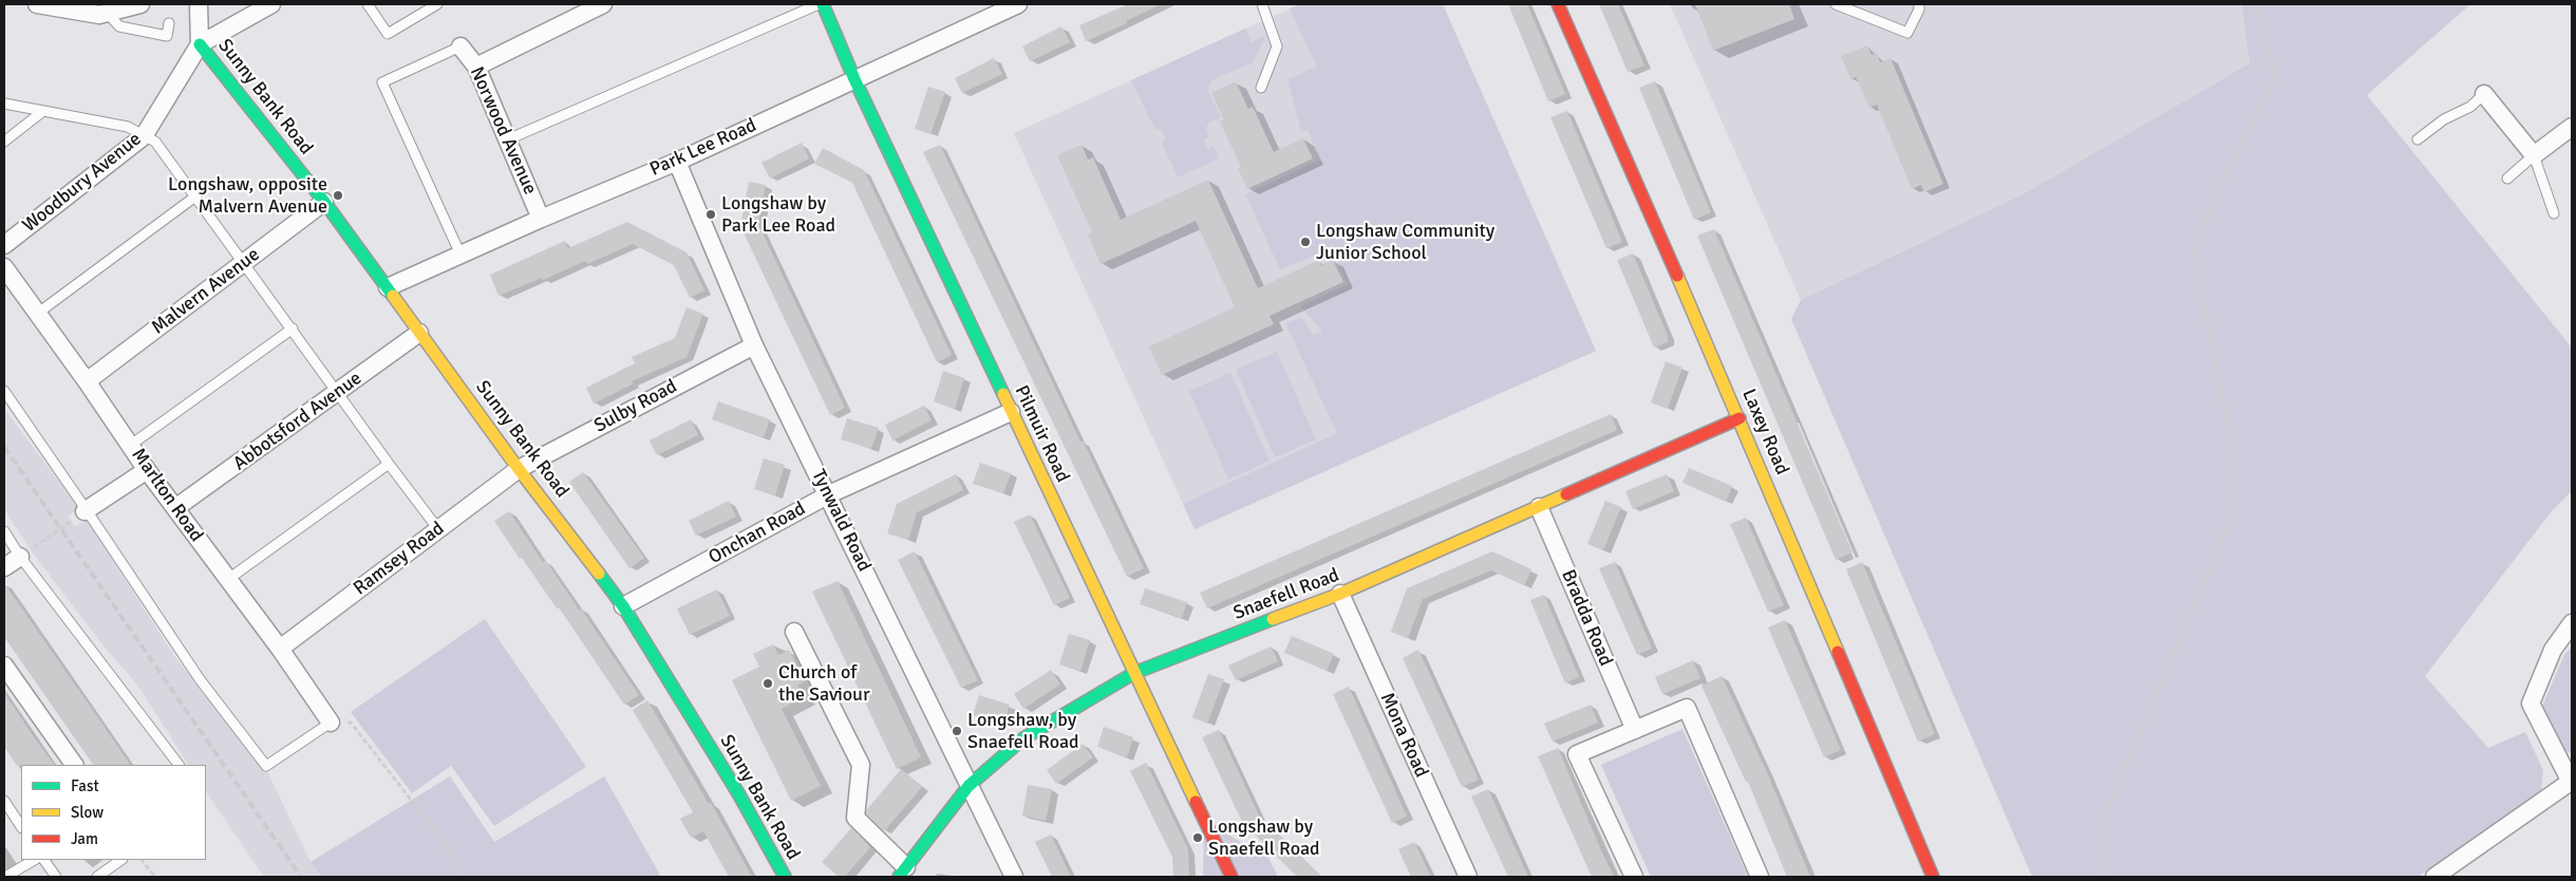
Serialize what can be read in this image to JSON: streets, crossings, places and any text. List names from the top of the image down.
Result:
{
  "streets": {
    "street": [
      "Sunny Bank Road",
      "Norwood Avenue",
      "Park Lee Road",
      "Woodbury Avenue",
      "Malvern Avenue",
      "Sulby Road",
      "Abbotsford Avenue",
      "Laxey Road",
      "Pilmuir Road",
      "Marlton Road",
      "Tynwald Road",
      "Onchan Road",
      "Ramsey Road",
      "Snaefell Road",
      "Bradda Road",
      "Mona Road"
    ]
  },
  "crossings": [
    ["Sunny Bank Road", "Park Lee Road"],
    ["Sunny Bank Road", "Woodbury Avenue"],
    ["Sunny Bank Road", "Malvern Avenue"],
    ["Sunny Bank Road", "Sulby Road"],
    ["Sunny Bank Road", "Abbotsford Avenue"],
    ["Sunny Bank Road", "Onchan Road"],
    ["Sunny Bank Road", "Ramsey Road"],
    ["Norwood Avenue", "Park Lee Road"],
    ["Park Lee Road", "Pilmuir Road"],
    ["Park Lee Road", "Tynwald Road"],
    ["Malvern Avenue", "Marlton Road"],
    ["Sulby Road", "Tynwald Road"],
    ["Sulby Road", "Ramsey Road"],
    ["Abbotsford Avenue", "Marlton Road"],
    ["Laxey Road", "Snaefell Road"],
    ["Pilmuir Road", "Onchan Road"],
    ["Pilmuir Road", "Snaefell Road"],
    ["Marlton Road", "Ramsey Road"],
    ["Tynwald Road", "Onchan Road"],
    ["Tynwald Road", "Snaefell Road"],
    ["Snaefell Road", "Bradda Road"],
    ["Snaefell Road", "Mona Road"]
  ],
  "places": [
    "Longshaw, opposite Malvern Avenue",
    "Longshaw by Park Lee Road",
    "Longshaw Community Junior School",
    "Church of the Saviour",
    "Longshaw, by Snaefell Road",
    "Longshaw by Snaefell Road"
  ],
  "legend": ["Fast", "Slow", "Jam"]
}
